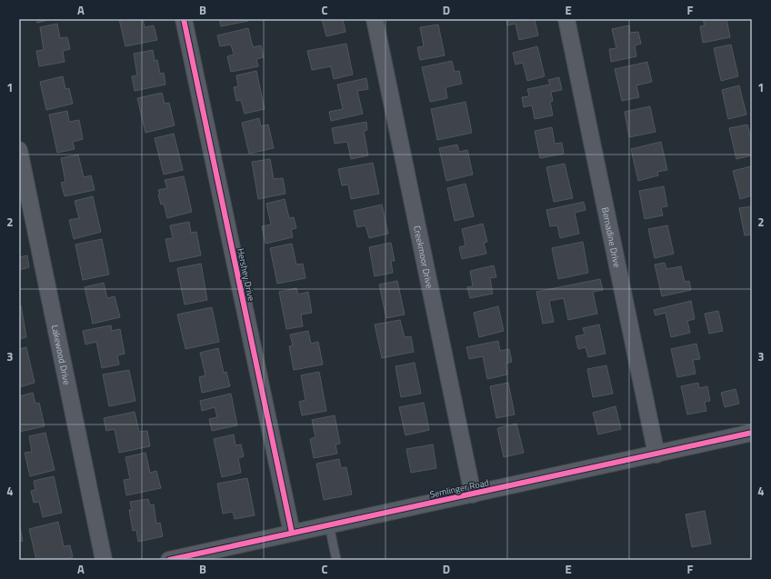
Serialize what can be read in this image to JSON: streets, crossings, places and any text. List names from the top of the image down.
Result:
{
  "streets": {
    "street": [
      "Bernadine Drive",
      "Creekmoor Drive",
      "Hershey Drive",
      "Lakewood Drive",
      "Semlinger Road"
    ]
  },
  "crossings": [
    ["Bernadine Drive", "Semlinger Road"],
    ["Creekmoor Drive", "Semlinger Road"],
    ["Hershey Drive", "Semlinger Road"]
  ],
  "grid": {
    "columns": [
      "A",
      "B",
      "C",
      "D",
      "E",
      "F"
    ],
    "rows": [
      "1",
      "2",
      "3",
      "4"
    ]
  }
}
